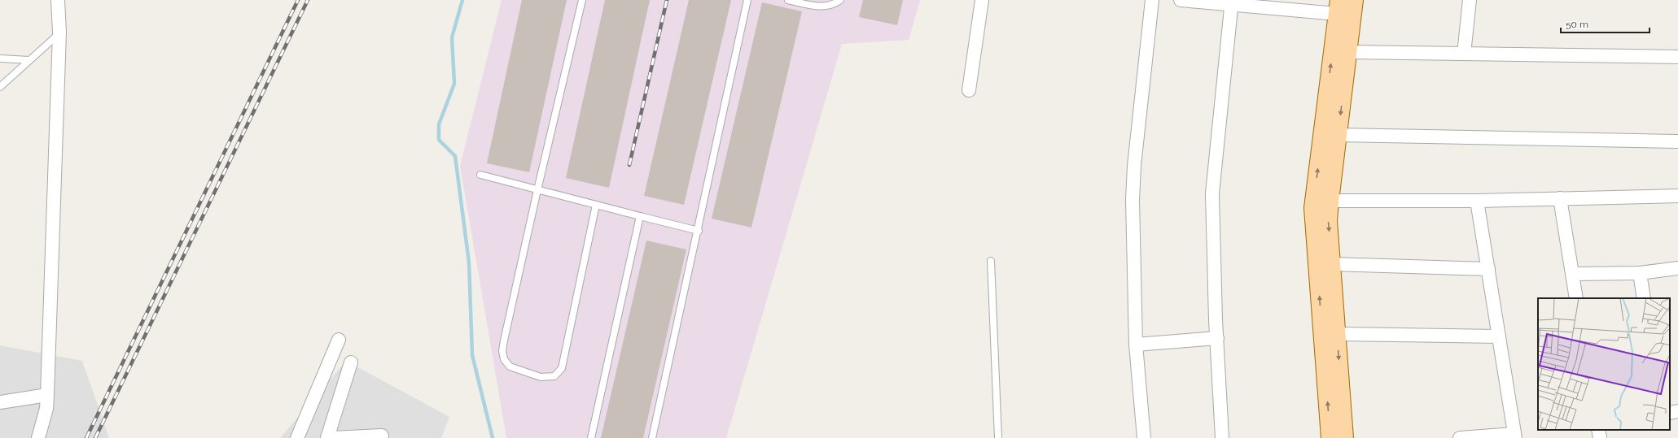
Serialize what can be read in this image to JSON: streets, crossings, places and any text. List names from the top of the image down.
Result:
{
  "scale_bar": "50 m"
}
